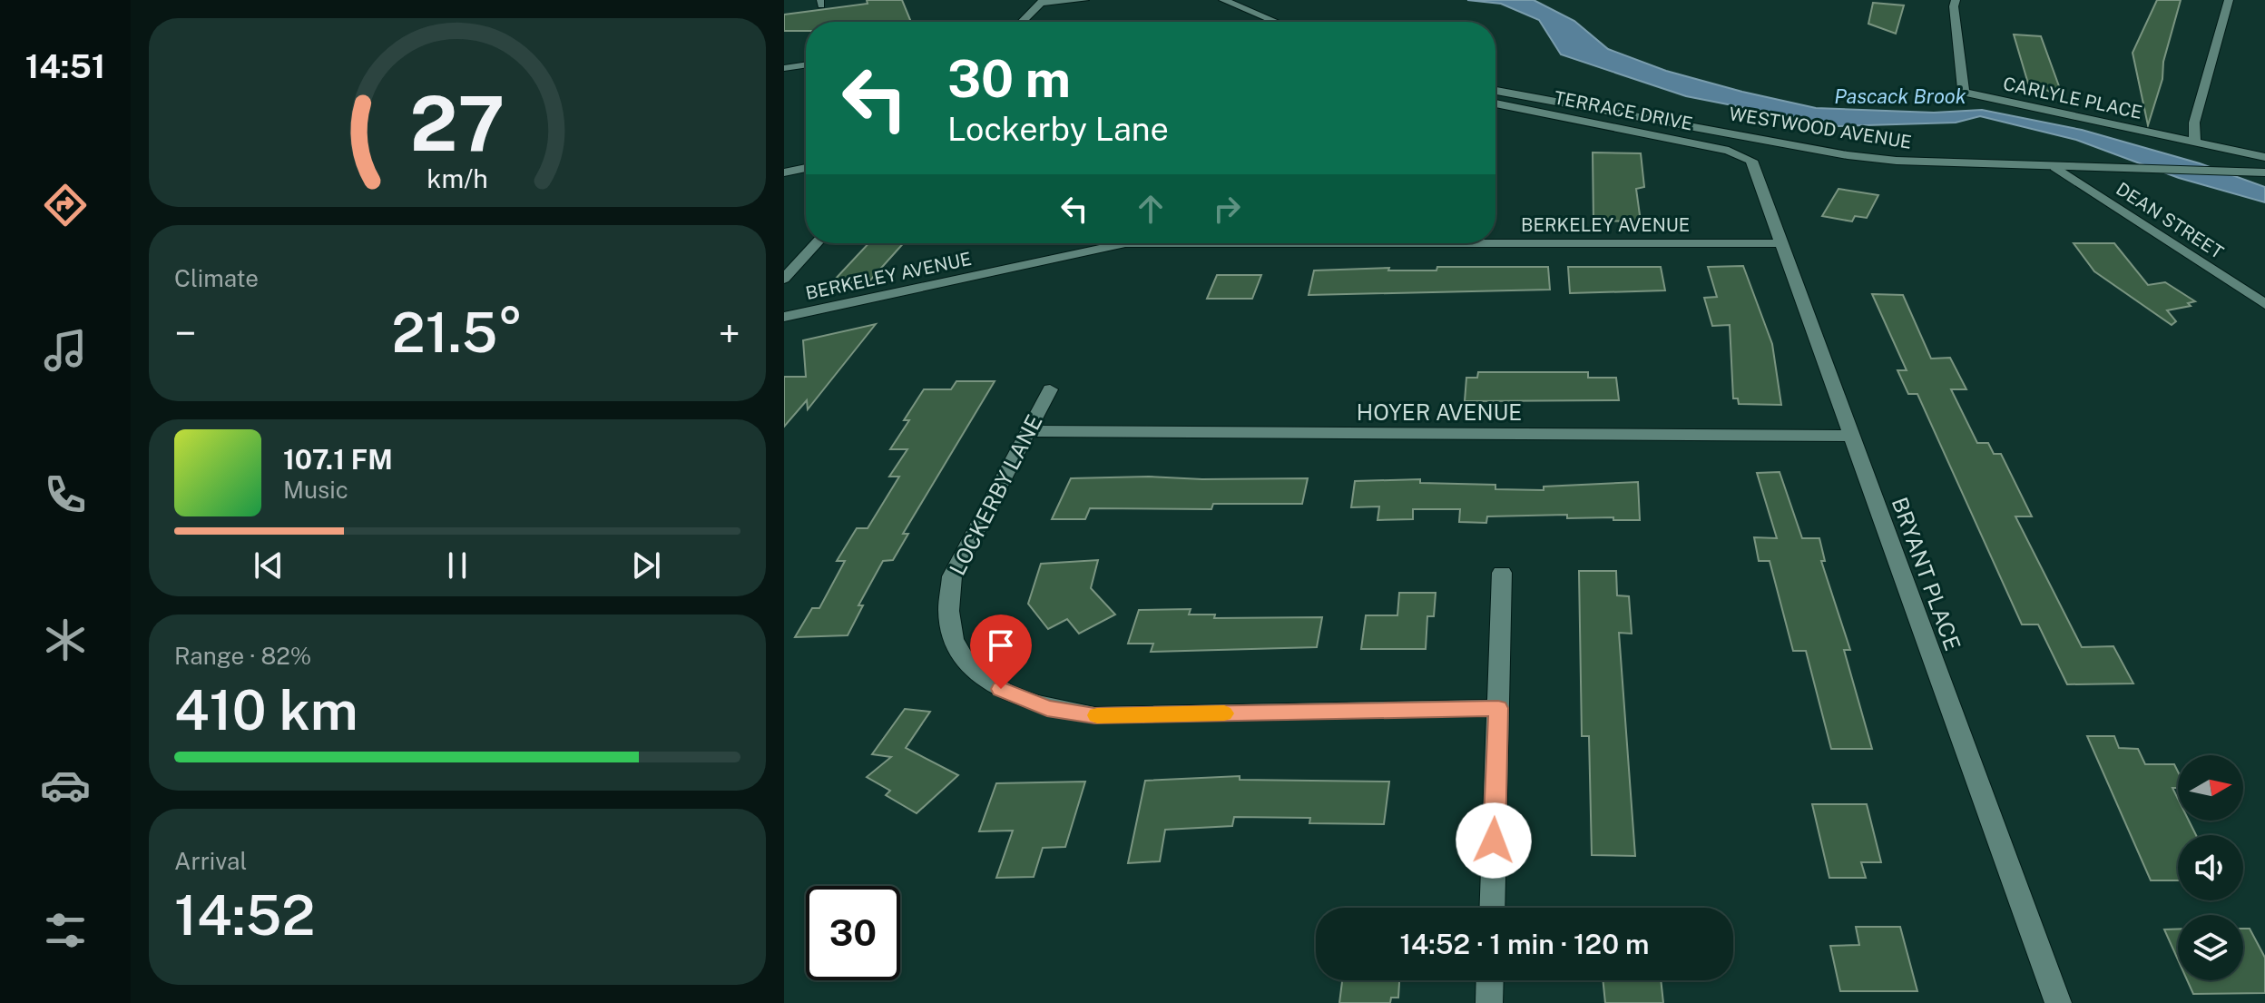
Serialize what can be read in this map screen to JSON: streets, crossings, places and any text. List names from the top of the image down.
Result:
{
  "streets": {
    "street": [
      "CARLYLE PLACE",
      "TERRACE DRIVE",
      "WESTWOOD AVENUE",
      "DEAN STREET",
      "BERKELEY AVENUE",
      "HOYER AVENUE",
      "LOCKERBY LANE",
      "BRYANT PLACE"
    ]
  },
  "crossings": [
    ["TERRACE DRIVE", "BRYANT PLACE"],
    ["WESTWOOD AVENUE", "DEAN STREET"],
    ["BERKELEY AVENUE", "BRYANT PLACE"],
    ["HOYER AVENUE", "LOCKERBY LANE"],
    ["HOYER AVENUE", "BRYANT PLACE"]
  ],
  "water": ["Pascack Brook"],
  "north": "right",
  "page": {
    "tabs": "14:51",
    "turn": ["30 m", "Lockerby Lane"],
    "tile": [
      "Climate",
      ["Range · 82%", "410 km"],
      ["Arrival", "14:52"]
    ],
    "heat": ["−", "21.5°", "+"],
    "song": ["107.1 FM", "Music"],
    "limit": "30",
    "trip": "14:52 · 1 min · 120 m",
    "gauge": ["27", "km/h"]
  }
}
